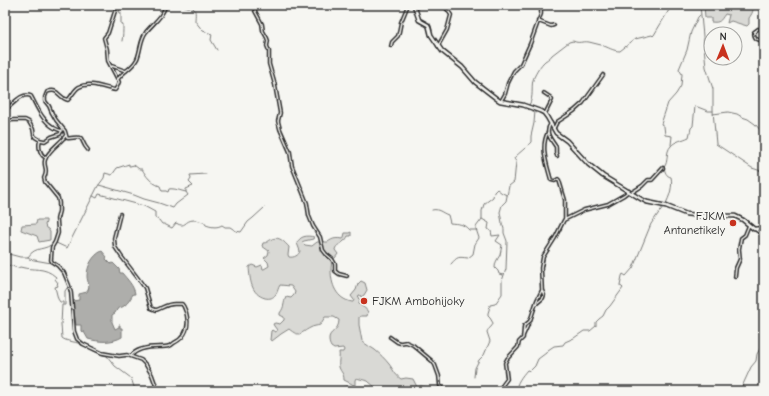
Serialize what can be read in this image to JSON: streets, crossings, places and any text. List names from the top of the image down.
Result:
{
  "places": ["FJKM Antanetikely", "FJKM Ambohijoky"],
  "north": "top"
}
